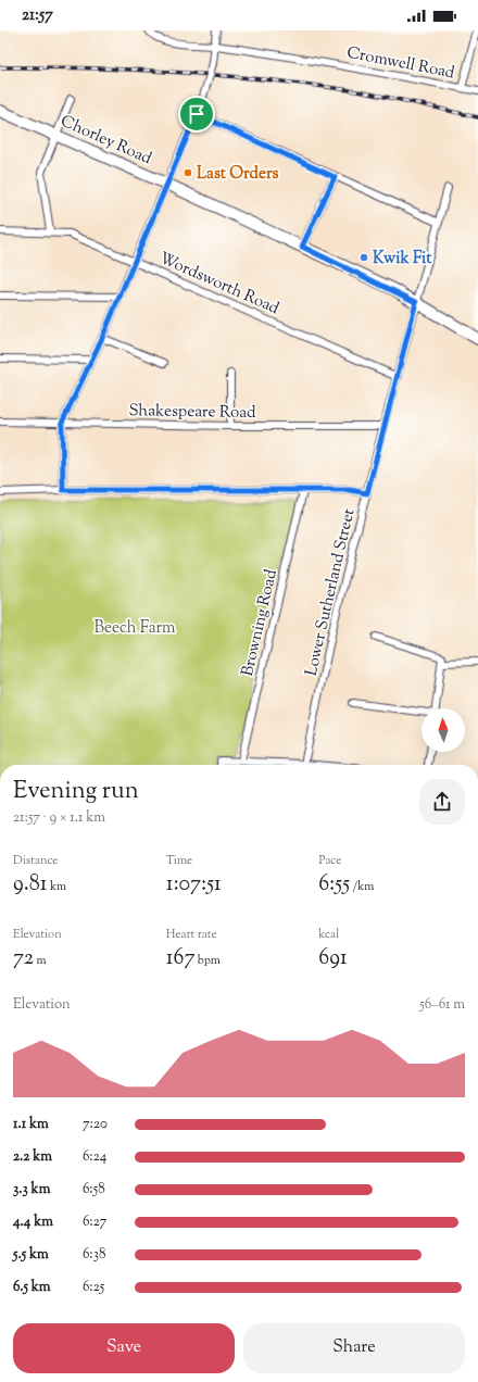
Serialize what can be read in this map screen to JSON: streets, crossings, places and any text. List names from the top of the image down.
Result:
{
  "streets": {
    "main road": ["Chorley Road"],
    "street": [
      "Cromwell Road",
      "Wordsworth Road",
      "Shakespeare Road",
      "Lower Sutherland Street",
      "Browning Road"
    ]
  },
  "crossings": [
    ["Chorley Road", "Lower Sutherland Street"],
    ["Wordsworth Road", "Lower Sutherland Street"],
    ["Shakespeare Road", "Lower Sutherland Street"]
  ],
  "parks": ["Beech Farm"],
  "places": ["Last Orders", "Kwik Fit"],
  "north": "top",
  "page": {
    "status": "21:57",
    "heading": ["Evening run", "21:57 · 9 × 1.1 km"],
    "stats": [
      ["Distance", "9.81 km"],
      ["Time", "1:07:51"],
      ["Pace", "6:55 /km"],
      ["Elevation", "72 m"],
      ["Heart rate", "167 bpm"],
      ["kcal", "691"]
    ],
    "chart": ["Elevation", "56–61 m"],
    "list": [
      {
        "name": "1.1 km",
        "note": "7:20"
      },
      {
        "name": "2.2 km",
        "note": "6:24"
      },
      {
        "name": "3.3 km",
        "note": "6:58"
      },
      {
        "name": "4.4 km",
        "note": "6:27"
      },
      {
        "name": "5.5 km",
        "note": "6:38"
      },
      {
        "name": "6.5 km",
        "note": "6:25"
      }
    ],
    "buttons": ["Save", "Share"]
  }
}
